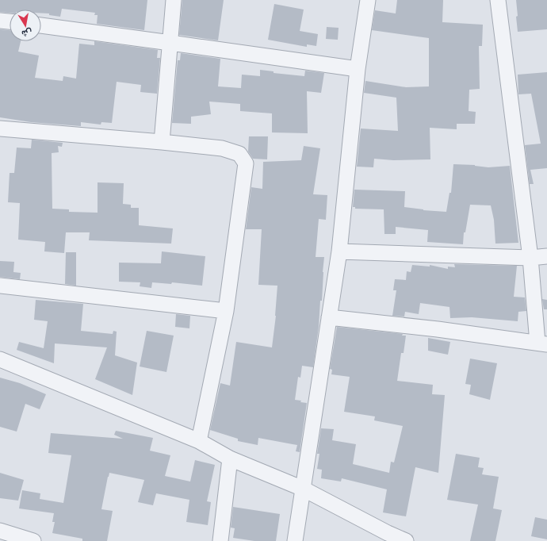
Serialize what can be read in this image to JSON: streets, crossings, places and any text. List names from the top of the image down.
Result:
{
  "north": "bottom"
}
